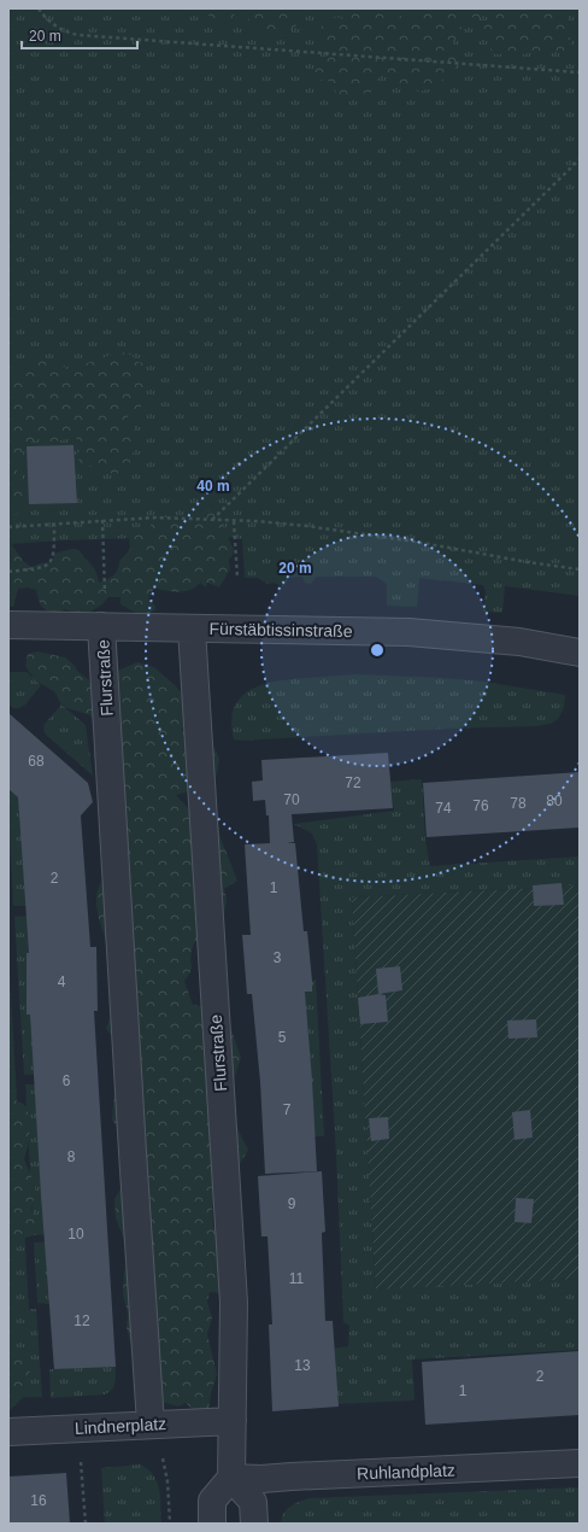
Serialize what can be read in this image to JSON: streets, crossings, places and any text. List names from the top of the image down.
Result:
{
  "streets": {
    "street": [
      "Fürstäbtissinstraße",
      "Flurstraße",
      "Lindnerplatz",
      "Ruhlandplatz"
    ]
  },
  "crossings": [
    ["Fürstäbtissinstraße", "Flurstraße"],
    ["Flurstraße", "Lindnerplatz"],
    ["Flurstraße", "Ruhlandplatz"]
  ],
  "house_numbers": [
    "68",
    "72",
    "70",
    "80",
    "78",
    "76",
    "74",
    "2",
    "1",
    "3",
    "4",
    "5",
    "6",
    "7",
    "8",
    "9",
    "10",
    "11",
    "12",
    "13",
    "2",
    "1",
    "16"
  ],
  "scale_bar": "20 m",
  "rings": ["40 m", "20 m"]
}
